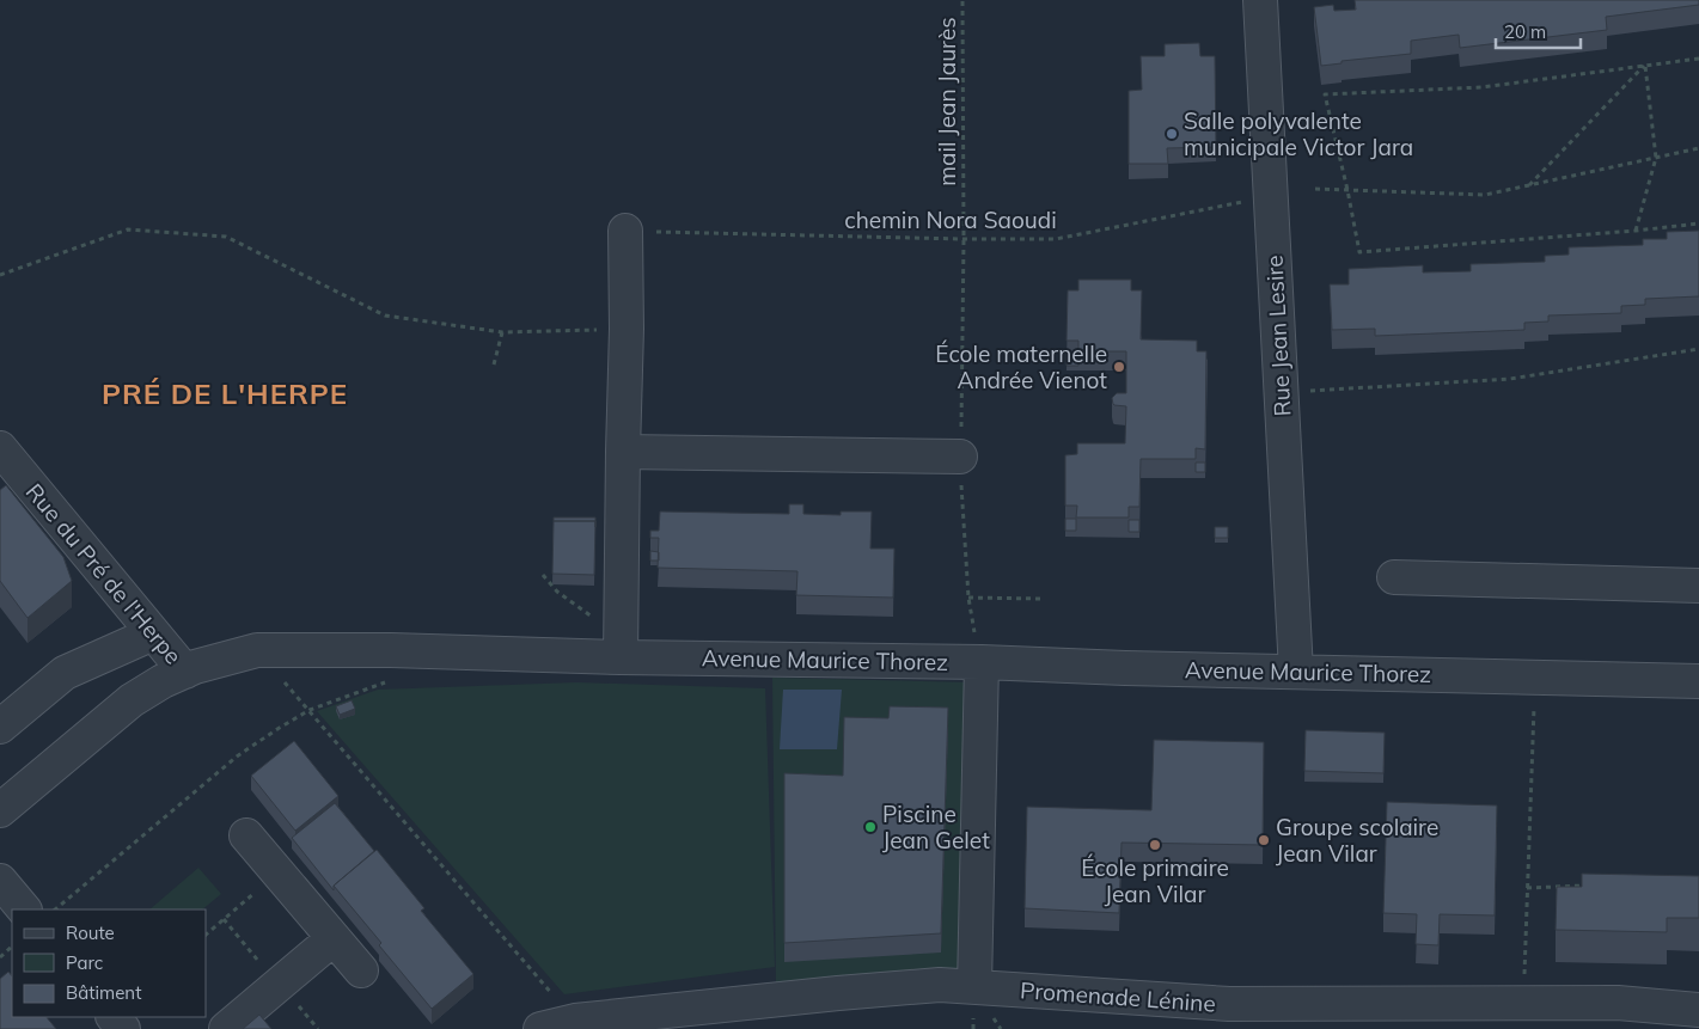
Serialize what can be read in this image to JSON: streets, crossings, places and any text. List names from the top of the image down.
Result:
{
  "streets": {
    "street": [
      "Rue Jean Lesire",
      "Rue du Pré de l'Herpe",
      "Avenue Maurice Thorez",
      "Promenade Lénine"
    ],
    "path": ["mail Jean Jaurès", "chemin Nora Saoudi"]
  },
  "crossings": [
    ["mail Jean Jaurès", "chemin Nora Saoudi"],
    ["chemin Nora Saoudi", "Rue Jean Lesire"],
    ["Rue Jean Lesire", "Avenue Maurice Thorez"],
    ["Rue du Pré de l'Herpe", "Avenue Maurice Thorez"]
  ],
  "districts": ["PRÉ DE L'HERPE"],
  "places": [
    "Salle polyvalente municipale Victor Jara",
    "École maternelle Andrée Vienot",
    "Piscine Jean Gelet",
    "Groupe scolaire Jean Vilar",
    "École primaire Jean Vilar"
  ],
  "legend": ["Route", "Parc", "Bâtiment"],
  "scale_bar": "20 m"
}
